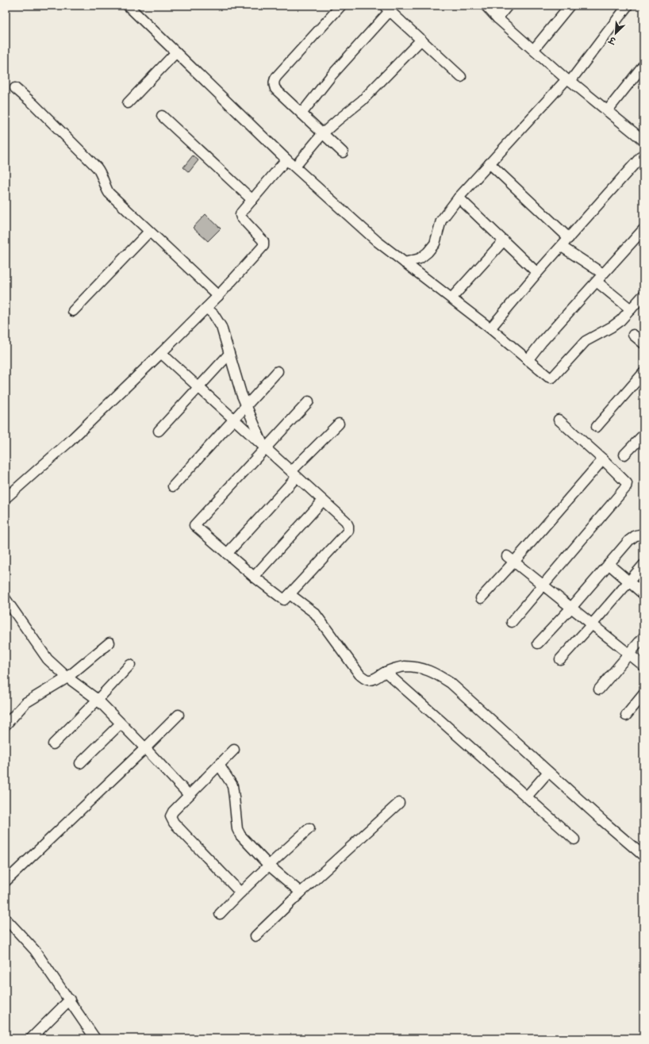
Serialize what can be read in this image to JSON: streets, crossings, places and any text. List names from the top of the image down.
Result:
{
  "north": "bottom left"
}
